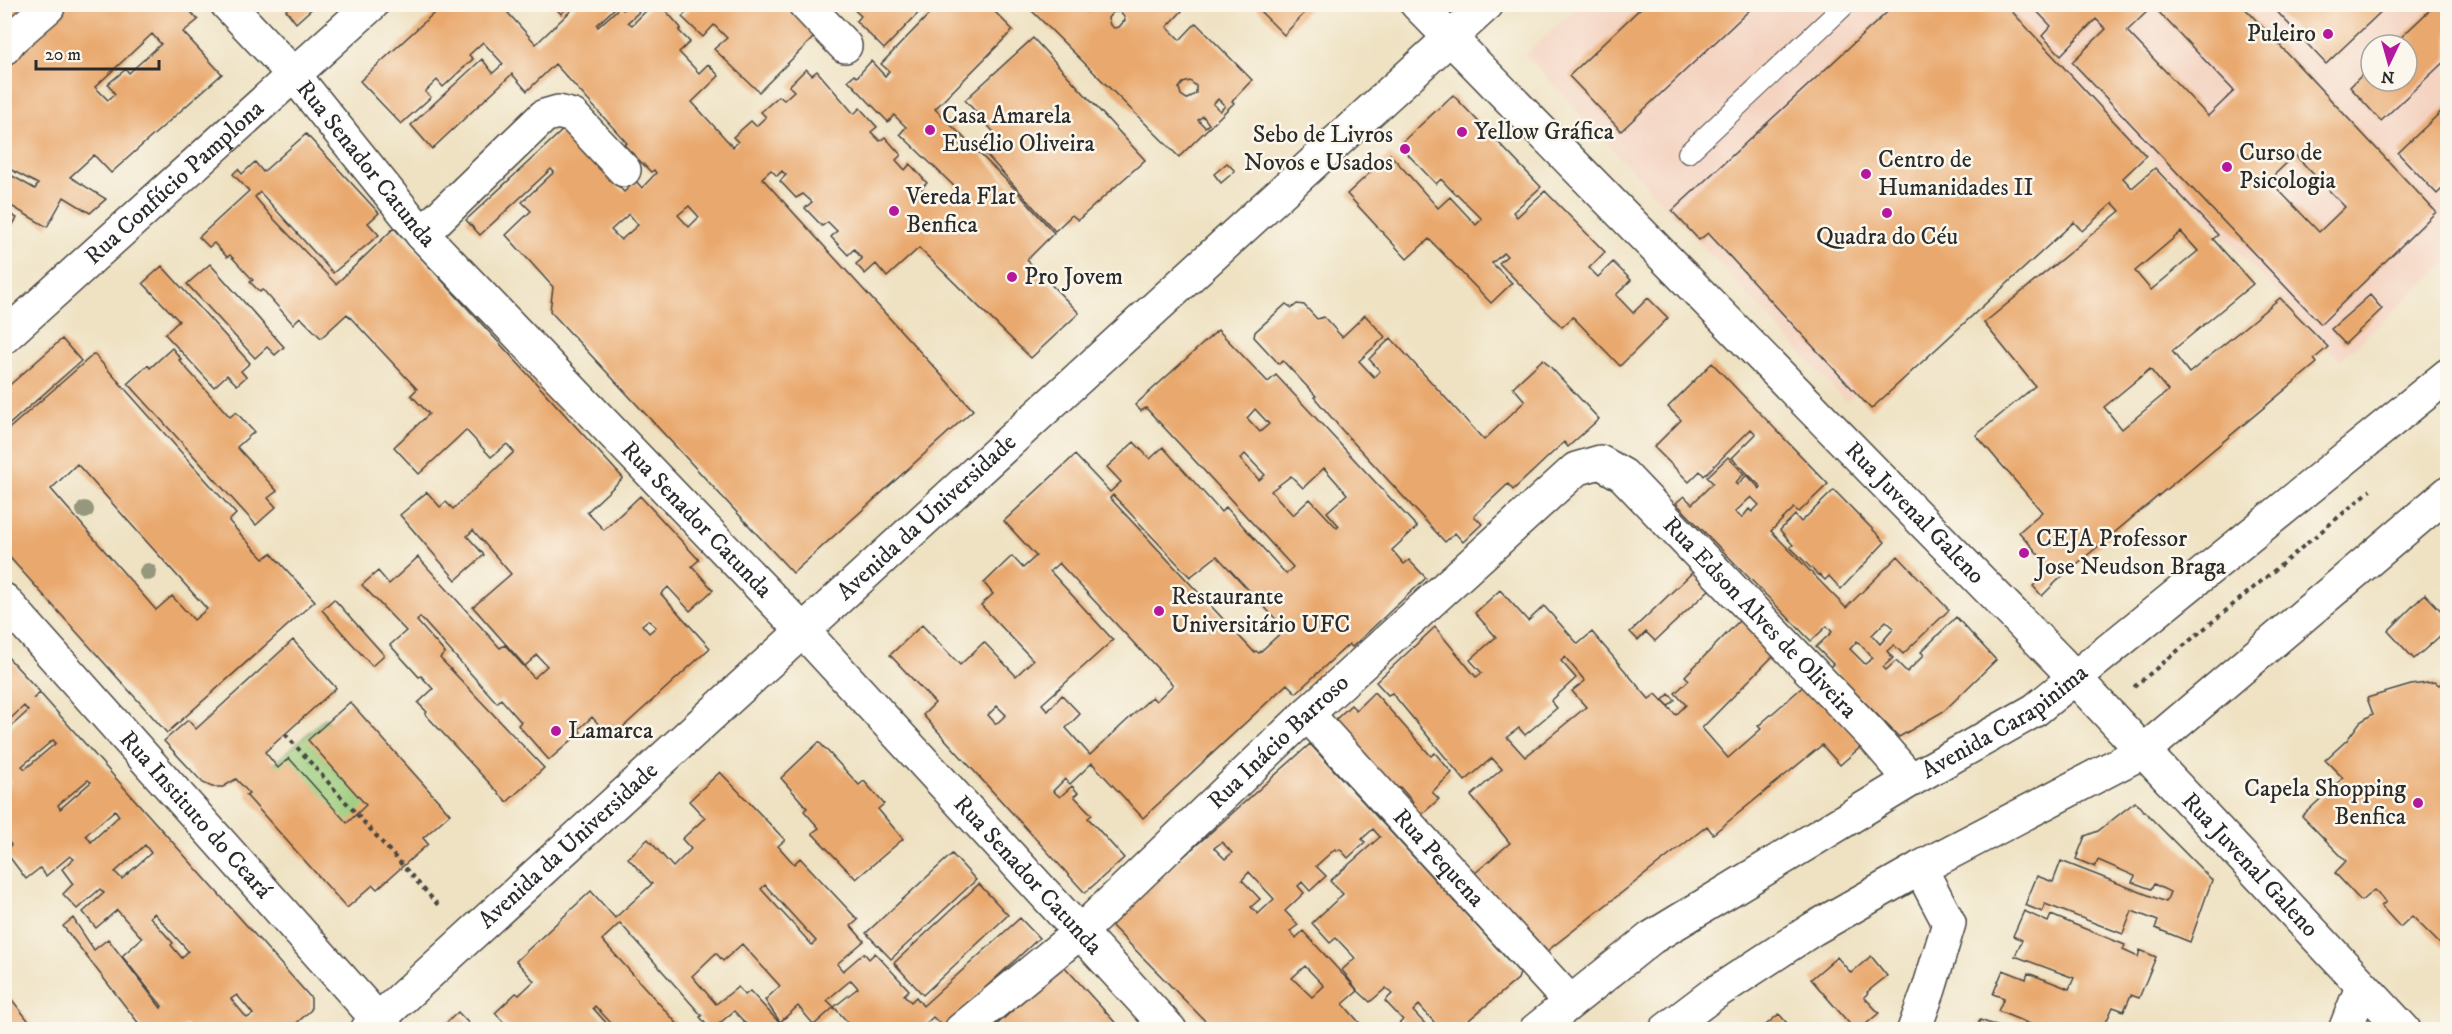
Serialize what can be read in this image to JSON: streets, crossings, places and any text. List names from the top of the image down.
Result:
{
  "streets": {
    "street": [
      "Rua Senador Catunda",
      "Rua Confúcio Pamplona",
      "Rua Juvenal Galeno",
      "Avenida da Universidade",
      "Rua Edson Alves de Oliveira",
      "Avenida Carapinima",
      "Rua Inácio Barroso",
      "Rua Instituto do Ceará",
      "Rua Pequena"
    ]
  },
  "crossings": [
    ["Rua Senador Catunda", "Rua Confúcio Pamplona"],
    ["Rua Senador Catunda", "Avenida da Universidade"],
    ["Rua Senador Catunda", "Rua Inácio Barroso"],
    ["Rua Juvenal Galeno", "Avenida da Universidade"],
    ["Rua Juvenal Galeno", "Avenida Carapinima"],
    ["Avenida da Universidade", "Rua Instituto do Ceará"],
    ["Rua Edson Alves de Oliveira", "Avenida Carapinima"],
    ["Rua Edson Alves de Oliveira", "Rua Inácio Barroso"],
    ["Avenida Carapinima", "Rua Pequena"],
    ["Rua Inácio Barroso", "Rua Pequena"]
  ],
  "places": [
    "Puleiro",
    "Casa Amarela Eusélio Oliveira",
    "Yellow Gráfica",
    "Sebo de Livros Novos e Usados",
    "Curso de Psicologia",
    "Centro de Humanidades II",
    "Vereda Flat Benfica",
    "Quadra do Céu",
    "Pro Jovem",
    "CEJA Professor Jose Neudson Braga",
    "Restaurante Universitário UFC",
    "Lamarca",
    "Capela Shopping Benfica"
  ],
  "scale_bar": "20 m",
  "north": "bottom"
}
